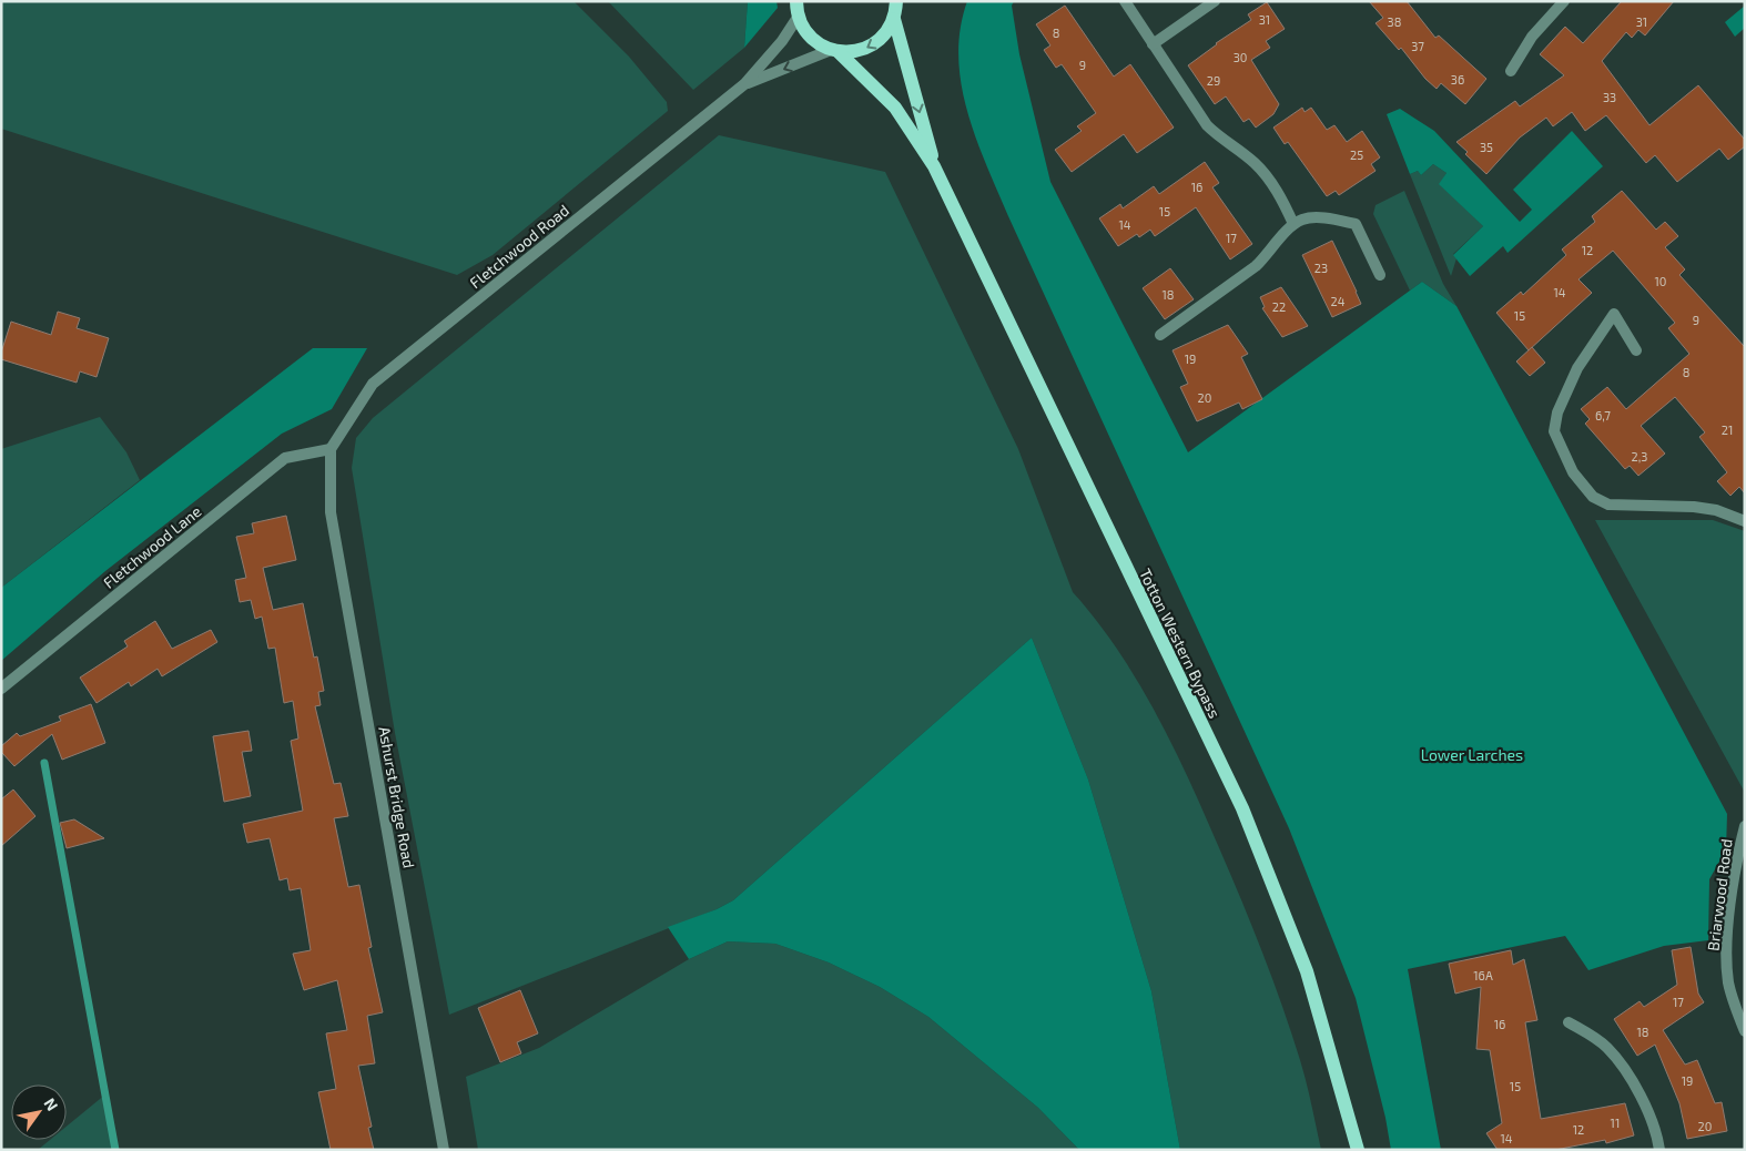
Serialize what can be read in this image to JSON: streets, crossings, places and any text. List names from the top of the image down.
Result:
{
  "streets": {
    "main road": ["Totton Western Bypass"],
    "street": [
      "Fletchwood Road",
      "Fletchwood Lane",
      "Ashurst Bridge Road",
      "Briarwood Road"
    ]
  },
  "crossings": [
    ["Fletchwood Road", "Fletchwood Lane"],
    ["Fletchwood Road", "Totton Western Bypass"],
    ["Fletchwood Road", "Ashurst Bridge Road"],
    ["Fletchwood Lane", "Ashurst Bridge Road"]
  ],
  "parks": ["Lower Larches"],
  "house_numbers": [
    "31",
    "38",
    "31",
    "8",
    "37",
    "30",
    "9",
    "36",
    "29",
    "33",
    "35",
    "25",
    "16",
    "15",
    "14",
    "17",
    "12",
    "23",
    "10",
    "14",
    "18",
    "24",
    "22",
    "15",
    "9",
    "19",
    "8",
    "20",
    "6,7",
    "21",
    "2,3",
    "16A",
    "17",
    "16",
    "18",
    "19",
    "15",
    "11",
    "20",
    "12",
    "14"
  ],
  "north": "top right"
}
